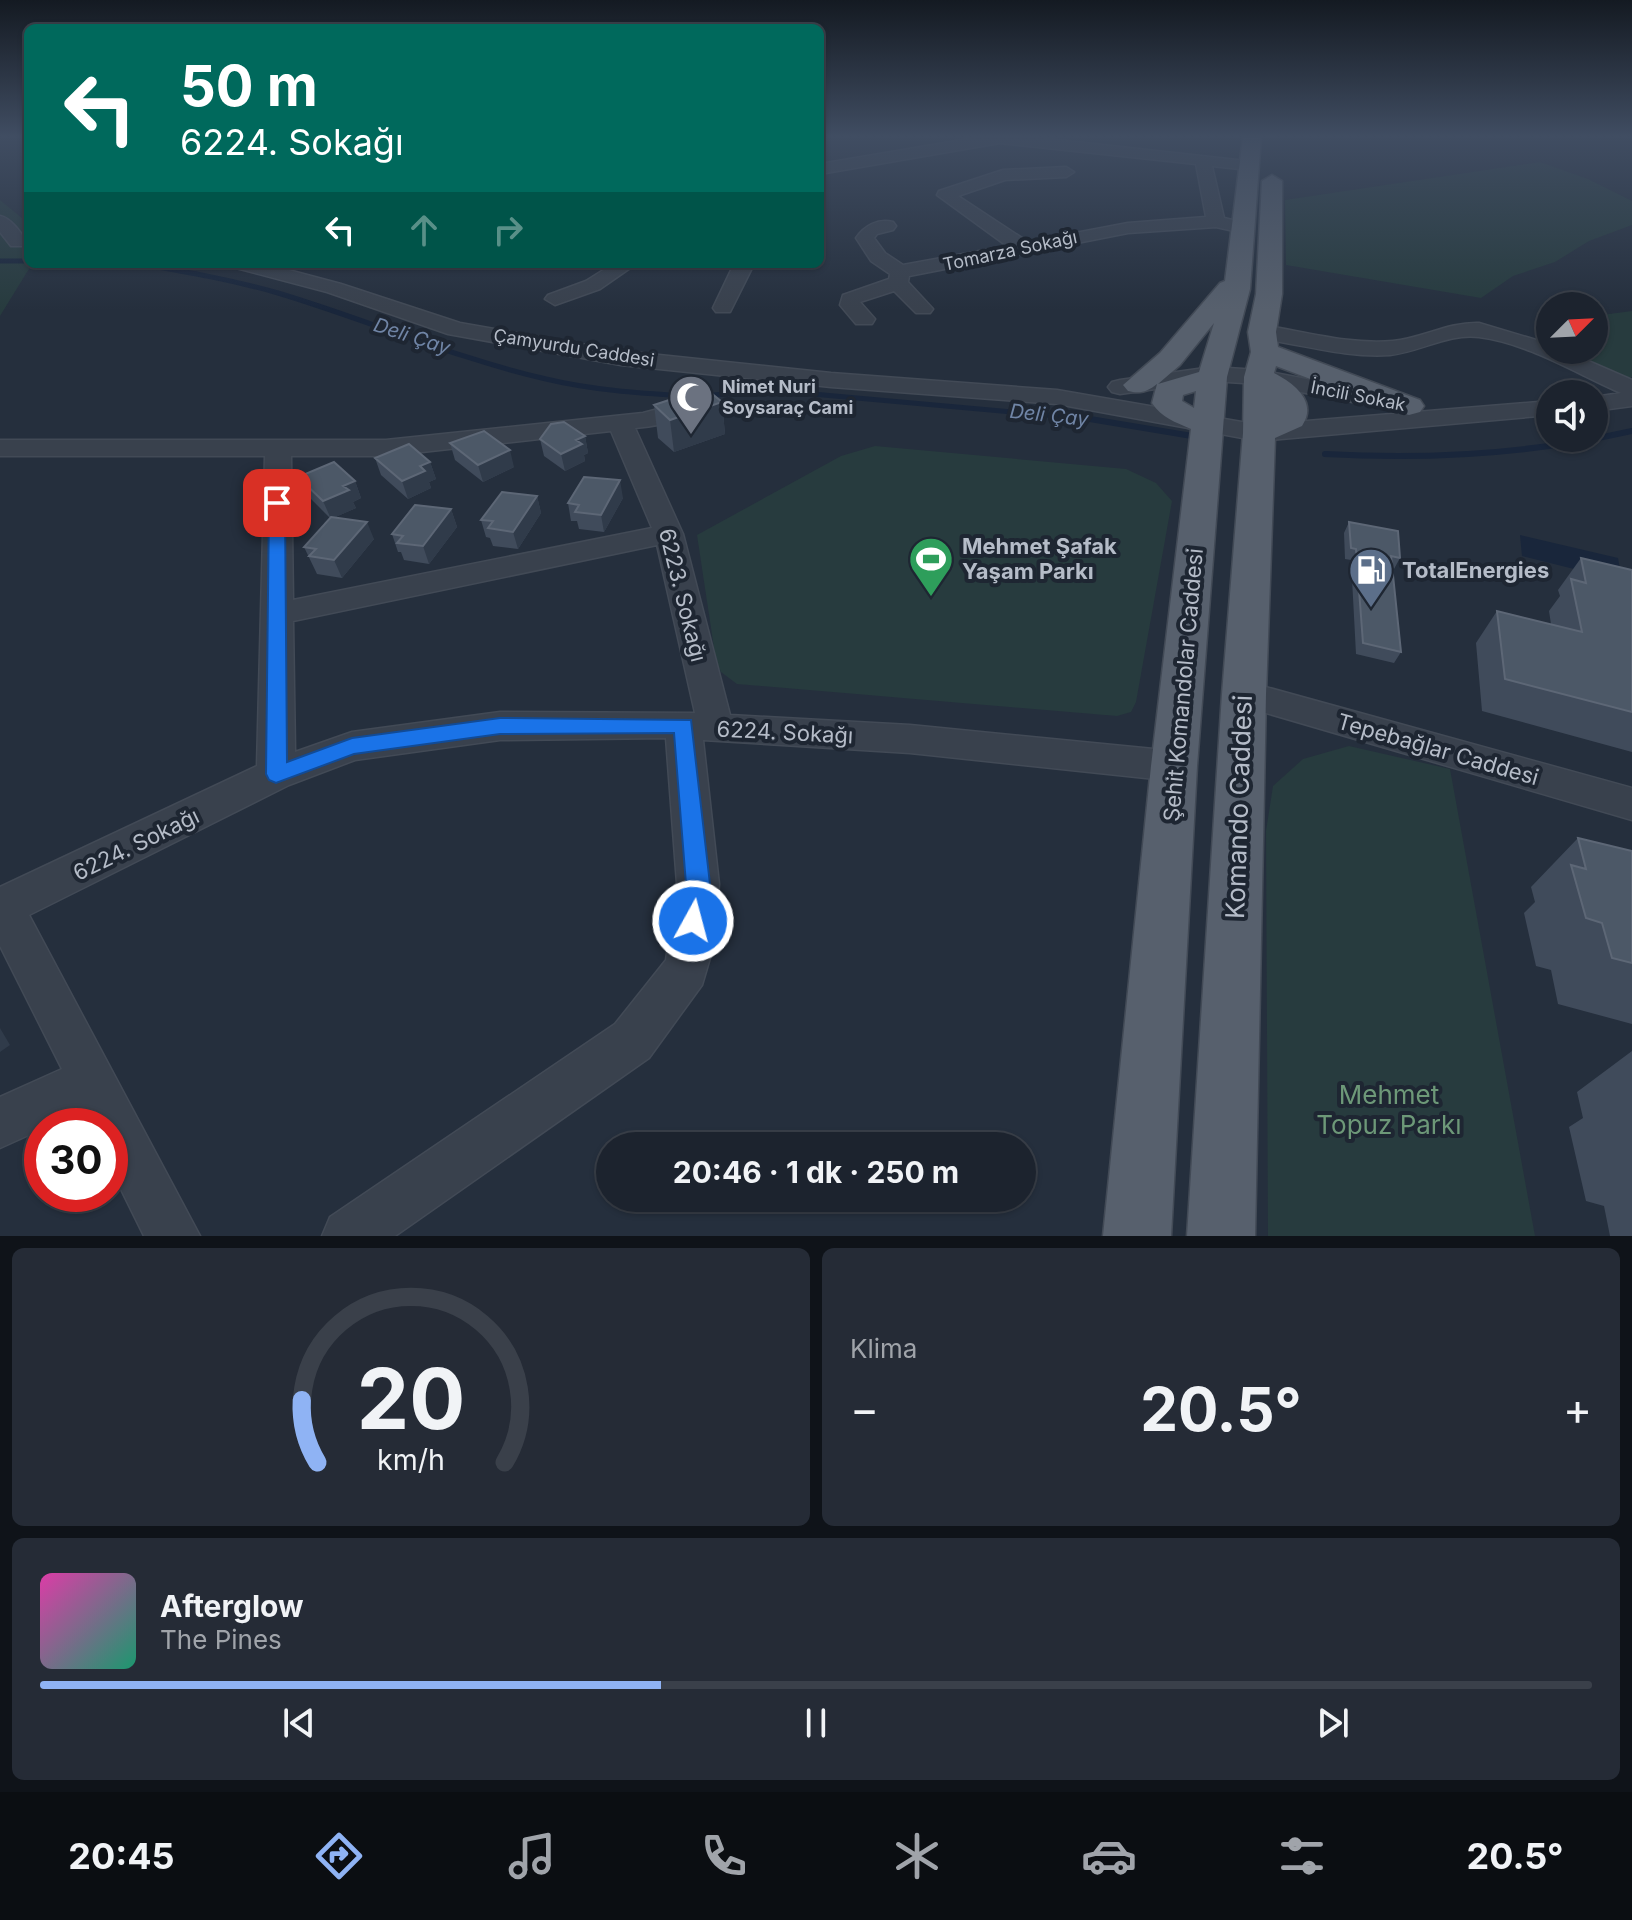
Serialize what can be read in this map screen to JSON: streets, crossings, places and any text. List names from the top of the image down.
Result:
{
  "streets": {
    "main road": ["Şehit Komandolar Caddesi", "Komando Caddesi"],
    "street": [
      "Tomarza Sokağı",
      "Çamyurdu Caddesi",
      "İncili Sokak",
      "6223. Sokağı",
      "6224. Sokağı",
      "Tepebağlar Caddesi"
    ]
  },
  "crossings": [
    ["Tomarza Sokağı", "Şehit Komandolar Caddesi"],
    ["Çamyurdu Caddesi", "İncili Sokak"],
    ["Çamyurdu Caddesi", "Şehit Komandolar Caddesi"],
    ["Çamyurdu Caddesi", "Komando Caddesi"],
    ["İncili Sokak", "Komando Caddesi"],
    ["6223. Sokağı", "6224. Sokağı"],
    ["Şehit Komandolar Caddesi", "6224. Sokağı"],
    ["Şehit Komandolar Caddesi", "Komando Caddesi"],
    ["Tepebağlar Caddesi", "Komando Caddesi"]
  ],
  "water": ["Deli Çay"],
  "parks": ["Mehmet Topuz Parkı"],
  "places": {
    "mosque": ["Nimet Nuri Soysaraç Cami"],
    "sports": ["Mehmet Şafak Yaşam Parkı"],
    "fuel station": ["TotalEnergies"]
  },
  "north": "top right",
  "page": {
    "turn": ["50 m", "6224. Sokağı"],
    "limit": "30",
    "trip": "20:46 · 1 dk · 250 m",
    "tile": "Klima",
    "heat": ["−", "20.5°", "+"],
    "song": ["Afterglow", "The Pines"],
    "tabs": ["20:45", "20.5°"],
    "gauge": ["20", "km/h"]
  }
}
